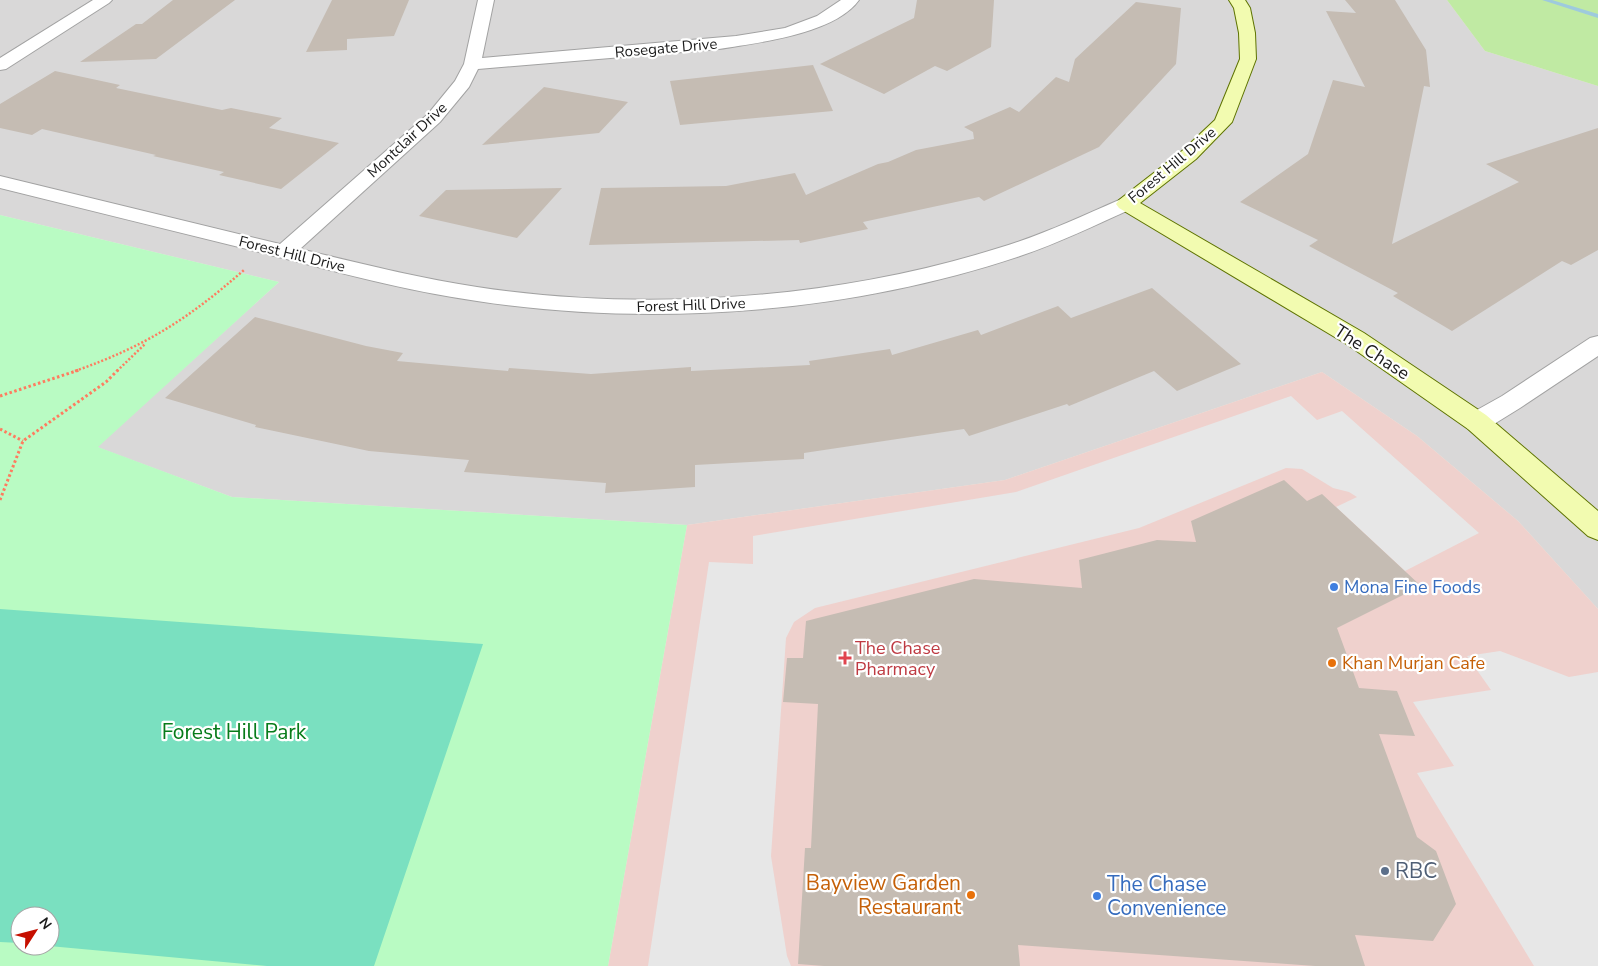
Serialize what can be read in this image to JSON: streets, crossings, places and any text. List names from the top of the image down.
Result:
{
  "streets": {
    "street": [
      "Rosegate Drive",
      "Montclair Drive",
      "Forest Hill Drive",
      "The Chase"
    ]
  },
  "crossings": [
    ["Rosegate Drive", "Montclair Drive"],
    ["Montclair Drive", "Forest Hill Drive"],
    ["Forest Hill Drive", "The Chase"]
  ],
  "parks": ["Forest Hill Park"],
  "places": {
    "other": [
      "Mona Fine Foods",
      "Khan Murjan Cafe",
      "RBC",
      "Bayview Garden Restaurant",
      "The Chase Convenience"
    ],
    "health": ["The Chase Pharmacy"]
  },
  "north": "top right"
}
